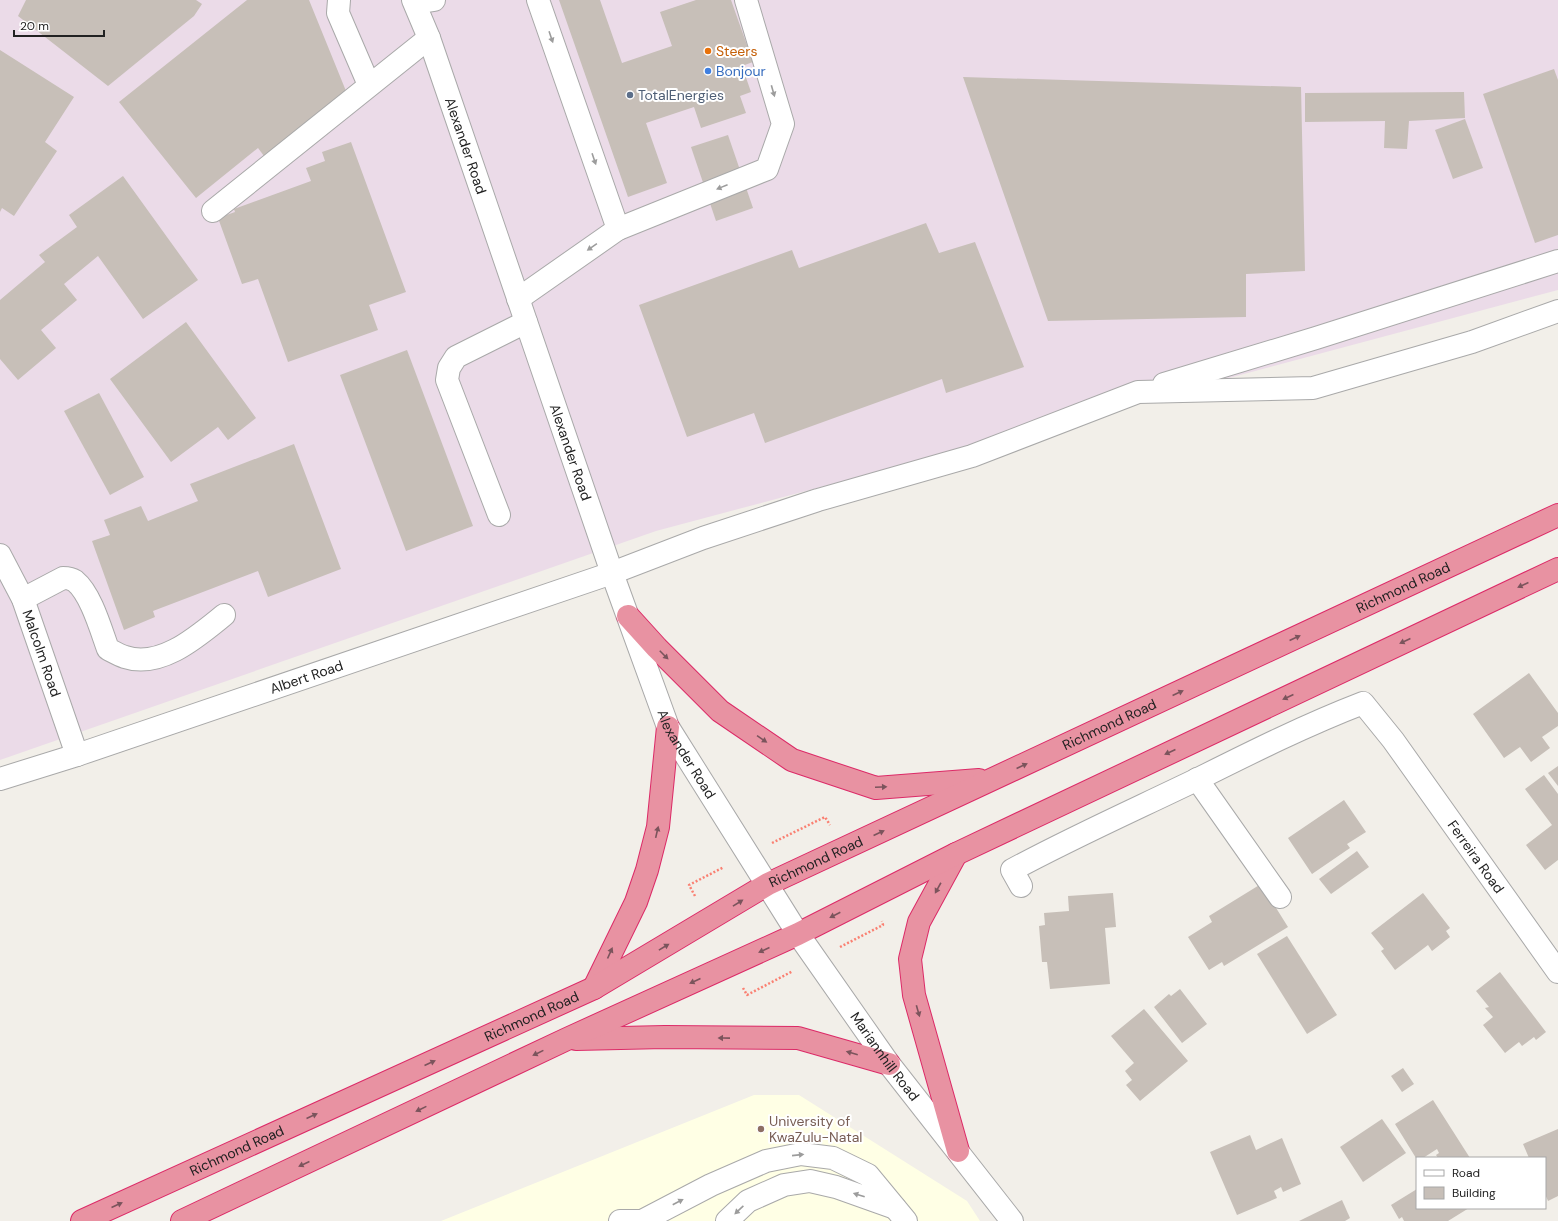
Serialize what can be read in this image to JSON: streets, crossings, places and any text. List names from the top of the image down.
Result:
{
  "streets": {
    "highway": ["Richmond Road"],
    "street": [
      "Alexander Road",
      "Malcolm Road",
      "Albert Road",
      "Ferreira Road",
      "Mariannhill Road"
    ]
  },
  "crossings": [
    ["Alexander Road", "Richmond Road"],
    ["Alexander Road", "Albert Road"],
    ["Alexander Road", "Mariannhill Road"],
    ["Richmond Road", "Mariannhill Road"],
    ["Malcolm Road", "Albert Road"]
  ],
  "places": [
    "Steers",
    "Bonjour",
    "TotalEnergies",
    "University of KwaZulu-Natal"
  ],
  "legend": ["Road", "Building"],
  "scale_bar": "20 m"
}
